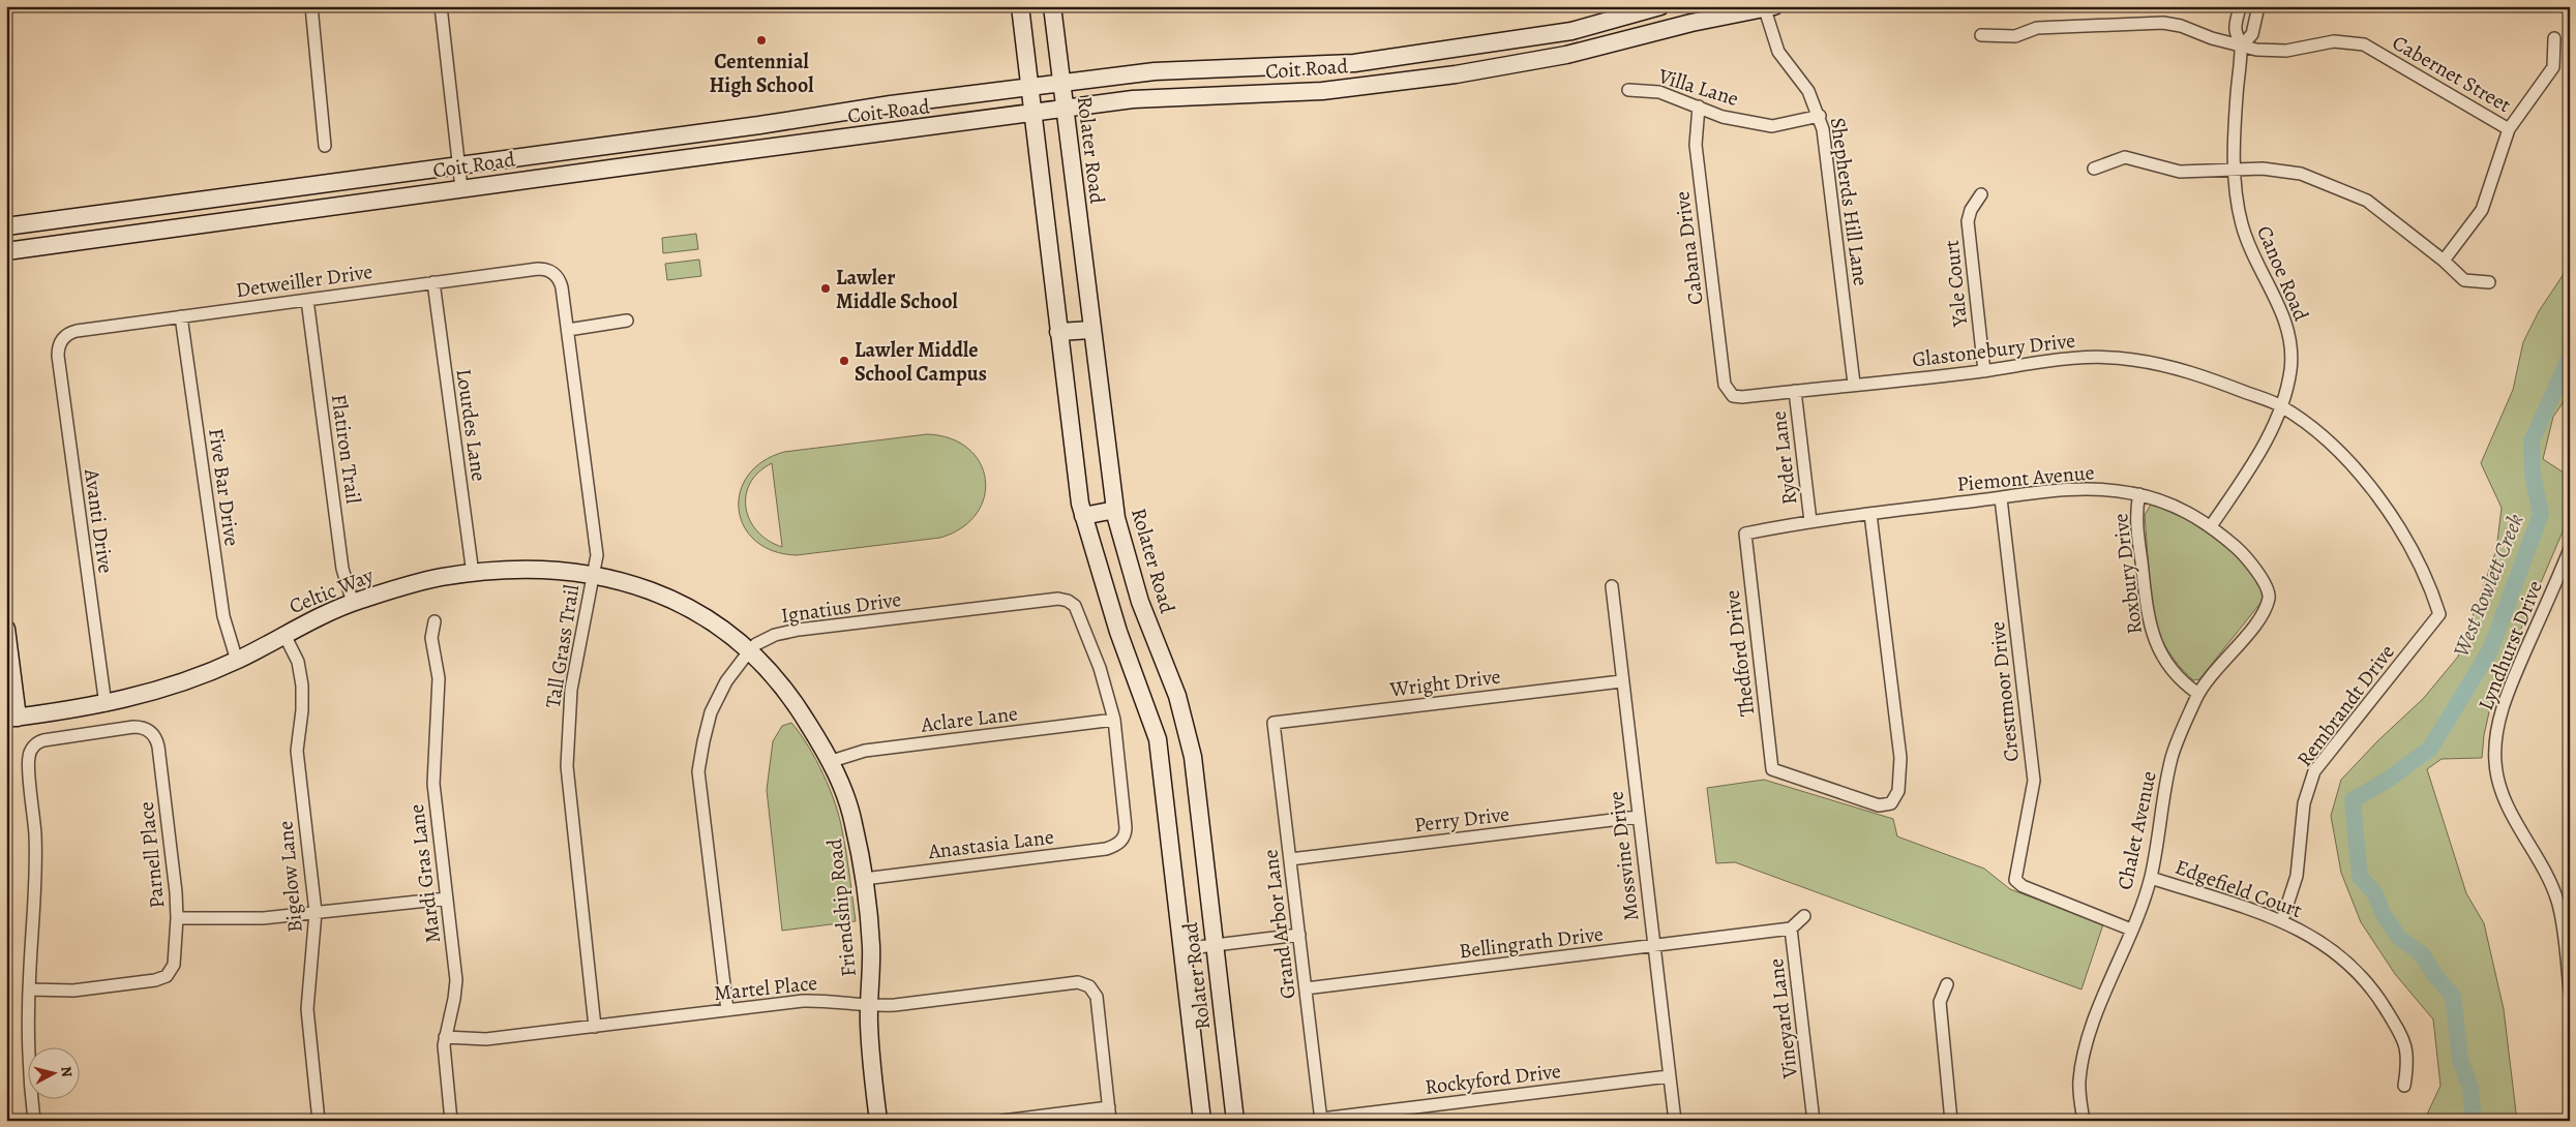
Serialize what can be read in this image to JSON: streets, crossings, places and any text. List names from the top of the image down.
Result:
{
  "streets": {
    "main road": [
      "Coit Road",
      "Rolater Road",
      "Celtic Way",
      "Friendship Road"
    ],
    "street": [
      "Cabernet Street",
      "Villa Lane",
      "Shepherds Hill Lane",
      "Cabana Drive",
      "Canoe Road",
      "Detweiller Drive",
      "Yale Court",
      "Glastonebury Drive",
      "Lourdes Lane",
      "Flatiron Trail",
      "Ryder Lane",
      "Piemont Avenue",
      "Five Bar Drive",
      "Avanti Drive",
      "Roxbury Drive",
      "Ignatius Drive",
      "Lyndhurst Drive",
      "Tall Grass Trail",
      "Thedford Drive",
      "Wright Drive",
      "Crestmoor Drive",
      "Rembrandt Drive",
      "Aclare Lane",
      "Perry Drive",
      "Chalet Avenue",
      "Anastasia Lane",
      "Parnell Place",
      "Mossvine Drive",
      "Mardi Gras Lane",
      "Bigelow Lane",
      "Edgefield Court",
      "Grand Arbor Lane",
      "Bellingrath Drive",
      "Martel Place",
      "Vineyard Lane",
      "Rockyford Drive"
    ]
  },
  "crossings": [
    ["Coit Road", "Rolater Road"],
    ["Coit Road", "Shepherds Hill Lane"],
    ["Cabernet Street", "Canoe Road"],
    ["Villa Lane", "Shepherds Hill Lane"],
    ["Villa Lane", "Cabana Drive"],
    ["Shepherds Hill Lane", "Glastonebury Drive"],
    ["Cabana Drive", "Glastonebury Drive"],
    ["Canoe Road", "Glastonebury Drive"],
    ["Canoe Road", "Piemont Avenue"],
    ["Detweiller Drive", "Lourdes Lane"],
    ["Detweiller Drive", "Flatiron Trail"],
    ["Detweiller Drive", "Five Bar Drive"],
    ["Detweiller Drive", "Avanti Drive"],
    ["Detweiller Drive", "Tall Grass Trail"],
    ["Yale Court", "Glastonebury Drive"],
    ["Glastonebury Drive", "Ryder Lane"],
    ["Glastonebury Drive", "Rembrandt Drive"],
    ["Lourdes Lane", "Celtic Way"],
    ["Flatiron Trail", "Celtic Way"],
    ["Ryder Lane", "Piemont Avenue"],
    ["Piemont Avenue", "Roxbury Drive"],
    ["Piemont Avenue", "Thedford Drive"],
    ["Piemont Avenue", "Crestmoor Drive"],
    ["Piemont Avenue", "Chalet Avenue"],
    ["Five Bar Drive", "Celtic Way"],
    ["Avanti Drive", "Celtic Way"],
    ["Roxbury Drive", "Chalet Avenue"],
    ["Celtic Way", "Tall Grass Trail"],
    ["Celtic Way", "Bigelow Lane"],
    ["Celtic Way", "Friendship Road"],
    ["Ignatius Drive", "Aclare Lane"],
    ["Ignatius Drive", "Anastasia Lane"],
    ["Ignatius Drive", "Friendship Road"],
    ["Ignatius Drive", "Martel Place"],
    ["Tall Grass Trail", "Martel Place"],
    ["Wright Drive", "Mossvine Drive"],
    ["Wright Drive", "Grand Arbor Lane"],
    ["Crestmoor Drive", "Chalet Avenue"],
    ["Rembrandt Drive", "Edgefield Court"],
    ["Aclare Lane", "Anastasia Lane"],
    ["Aclare Lane", "Friendship Road"],
    ["Perry Drive", "Mossvine Drive"],
    ["Perry Drive", "Grand Arbor Lane"],
    ["Chalet Avenue", "Edgefield Court"],
    ["Anastasia Lane", "Friendship Road"],
    ["Mossvine Drive", "Bellingrath Drive"],
    ["Mossvine Drive", "Rockyford Drive"],
    ["Mardi Gras Lane", "Martel Place"],
    ["Friendship Road", "Martel Place"],
    ["Grand Arbor Lane", "Bellingrath Drive"],
    ["Grand Arbor Lane", "Rockyford Drive"],
    ["Bellingrath Drive", "Vineyard Lane"]
  ],
  "water": ["West Rowlett Creek"],
  "places": ["Centennial High School", "Lawler Middle School", "Lawler Middle School Campus"],
  "north": "right"
}
